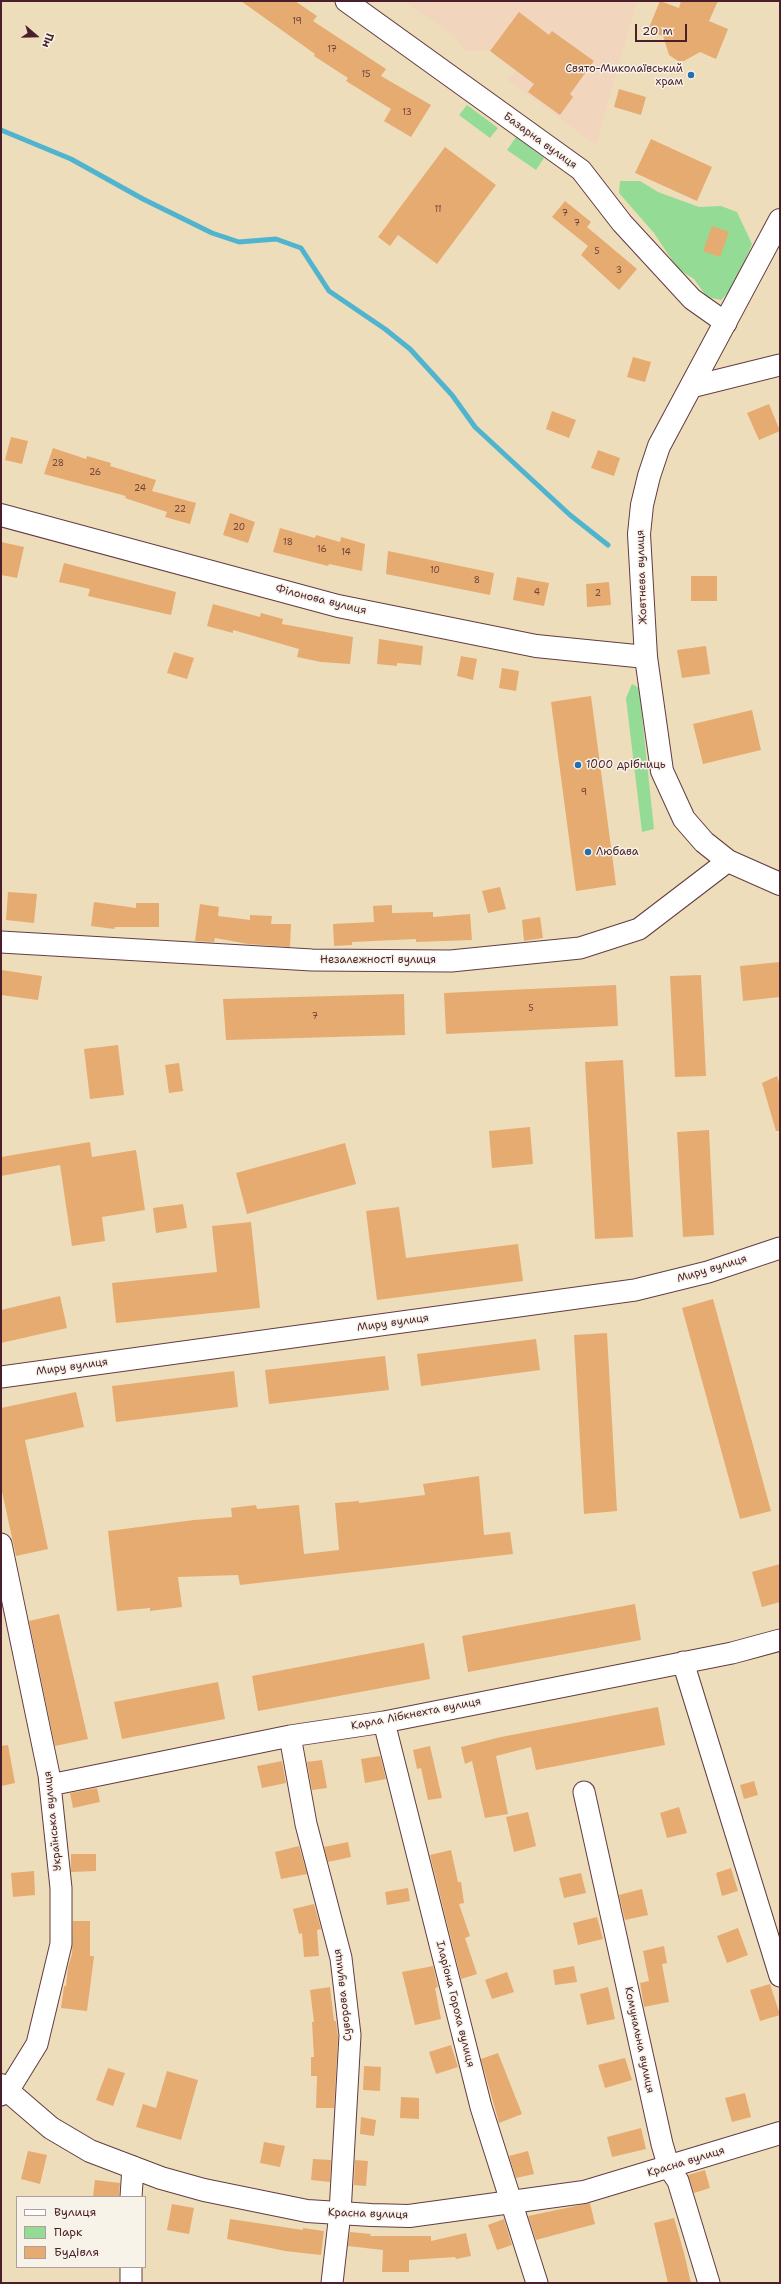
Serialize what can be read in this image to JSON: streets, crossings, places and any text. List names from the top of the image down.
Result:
{
  "streets": {
    "main road": ["Жовтнева вулиця", "Філонова вулиця", "Красна вулиця"],
    "street": [
      "Базарна вулиця",
      "Незалежності вулиця",
      "Миру вулиця",
      "Карла Лібкнехта вулиця",
      "Українська вулиця",
      "Суворова вулиця",
      "Іларіона Гороха вулиця",
      "Комунальна вулиця"
    ]
  },
  "crossings": [
    ["Базарна вулиця", "Жовтнева вулиця"],
    ["Жовтнева вулиця", "Філонова вулиця"],
    ["Жовтнева вулиця", "Незалежності вулиця"],
    ["Карла Лібкнехта вулиця", "Українська вулиця"],
    ["Карла Лібкнехта вулиця", "Суворова вулиця"],
    ["Карла Лібкнехта вулиця", "Іларіона Гороха вулиця"],
    ["Українська вулиця", "Красна вулиця"],
    ["Суворова вулиця", "Красна вулиця"],
    ["Іларіона Гороха вулиця", "Красна вулиця"],
    ["Комунальна вулиця", "Красна вулиця"]
  ],
  "places": ["Свято-Миколаївський храм", "1000 дрібниць", "Любава"],
  "house_numbers": [
    "19",
    "17",
    "15",
    "13",
    "11",
    "7",
    "7",
    "5",
    "3",
    "28",
    "26",
    "24",
    "22",
    "20",
    "18",
    "16",
    "14",
    "10",
    "8",
    "4",
    "2",
    "9",
    "5",
    "7"
  ],
  "legend": ["Вулиця", "Парк", "Будівля"],
  "scale_bar": "20 m",
  "north": "right"
}
